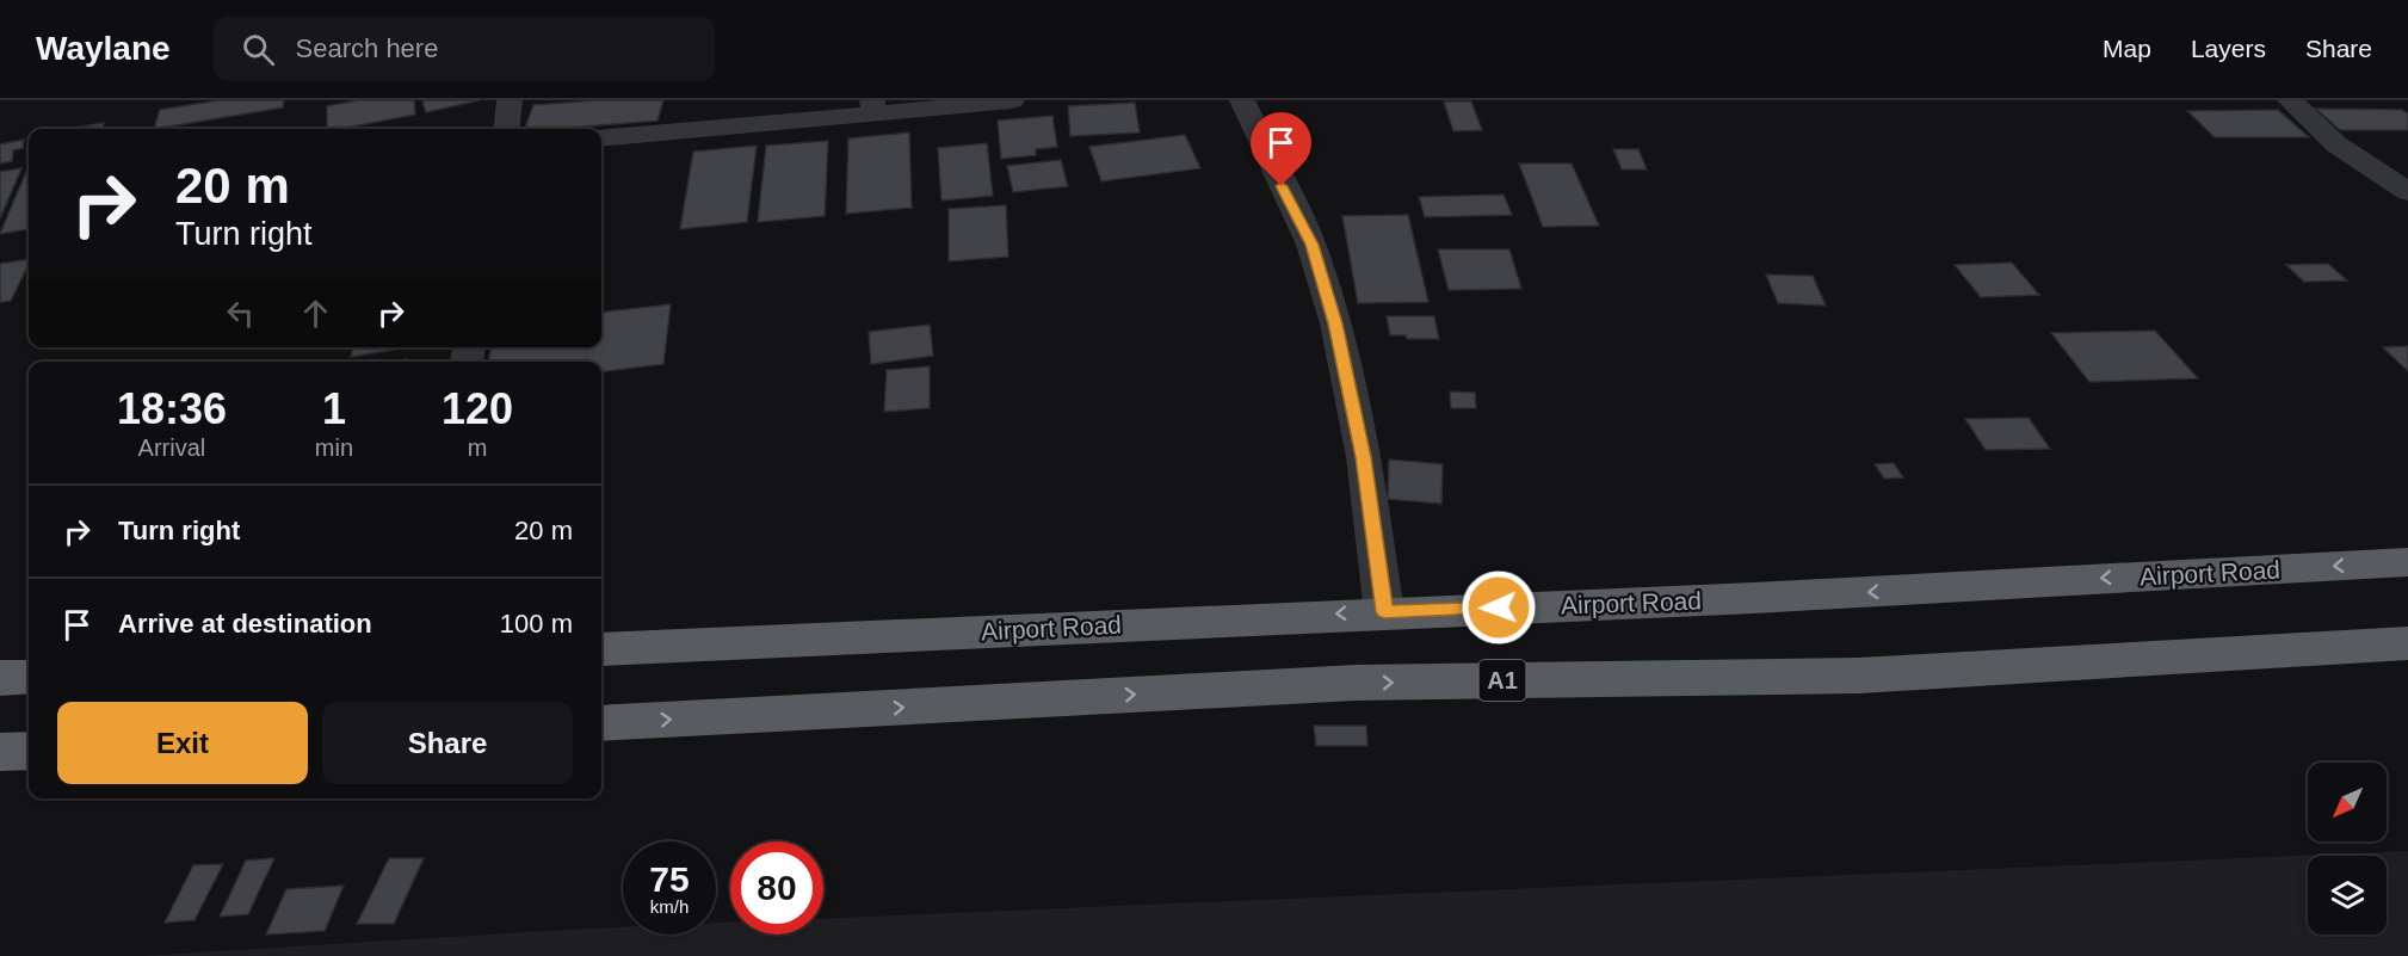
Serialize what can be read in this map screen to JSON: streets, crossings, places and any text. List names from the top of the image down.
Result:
{
  "streets": {
    "highway": ["Airport Road", "A1"]
  },
  "north": "bottom left",
  "page": {
    "header": "Waylane",
    "search": "Search here",
    "nav": ["Map", "Layers", "Share"],
    "turn": ["20 m", "Turn right"],
    "eta": [
      "18:36",
      "Arrival",
      "1",
      "min",
      "120",
      "m"
    ],
    "list": [
      {
        "name": "Turn right",
        "value": "20 m"
      },
      {
        "name": "Arrive at destination",
        "value": "100 m"
      }
    ],
    "buttons": ["Exit", "Share"],
    "speed": "75 km/h",
    "limit": "80"
  }
}
